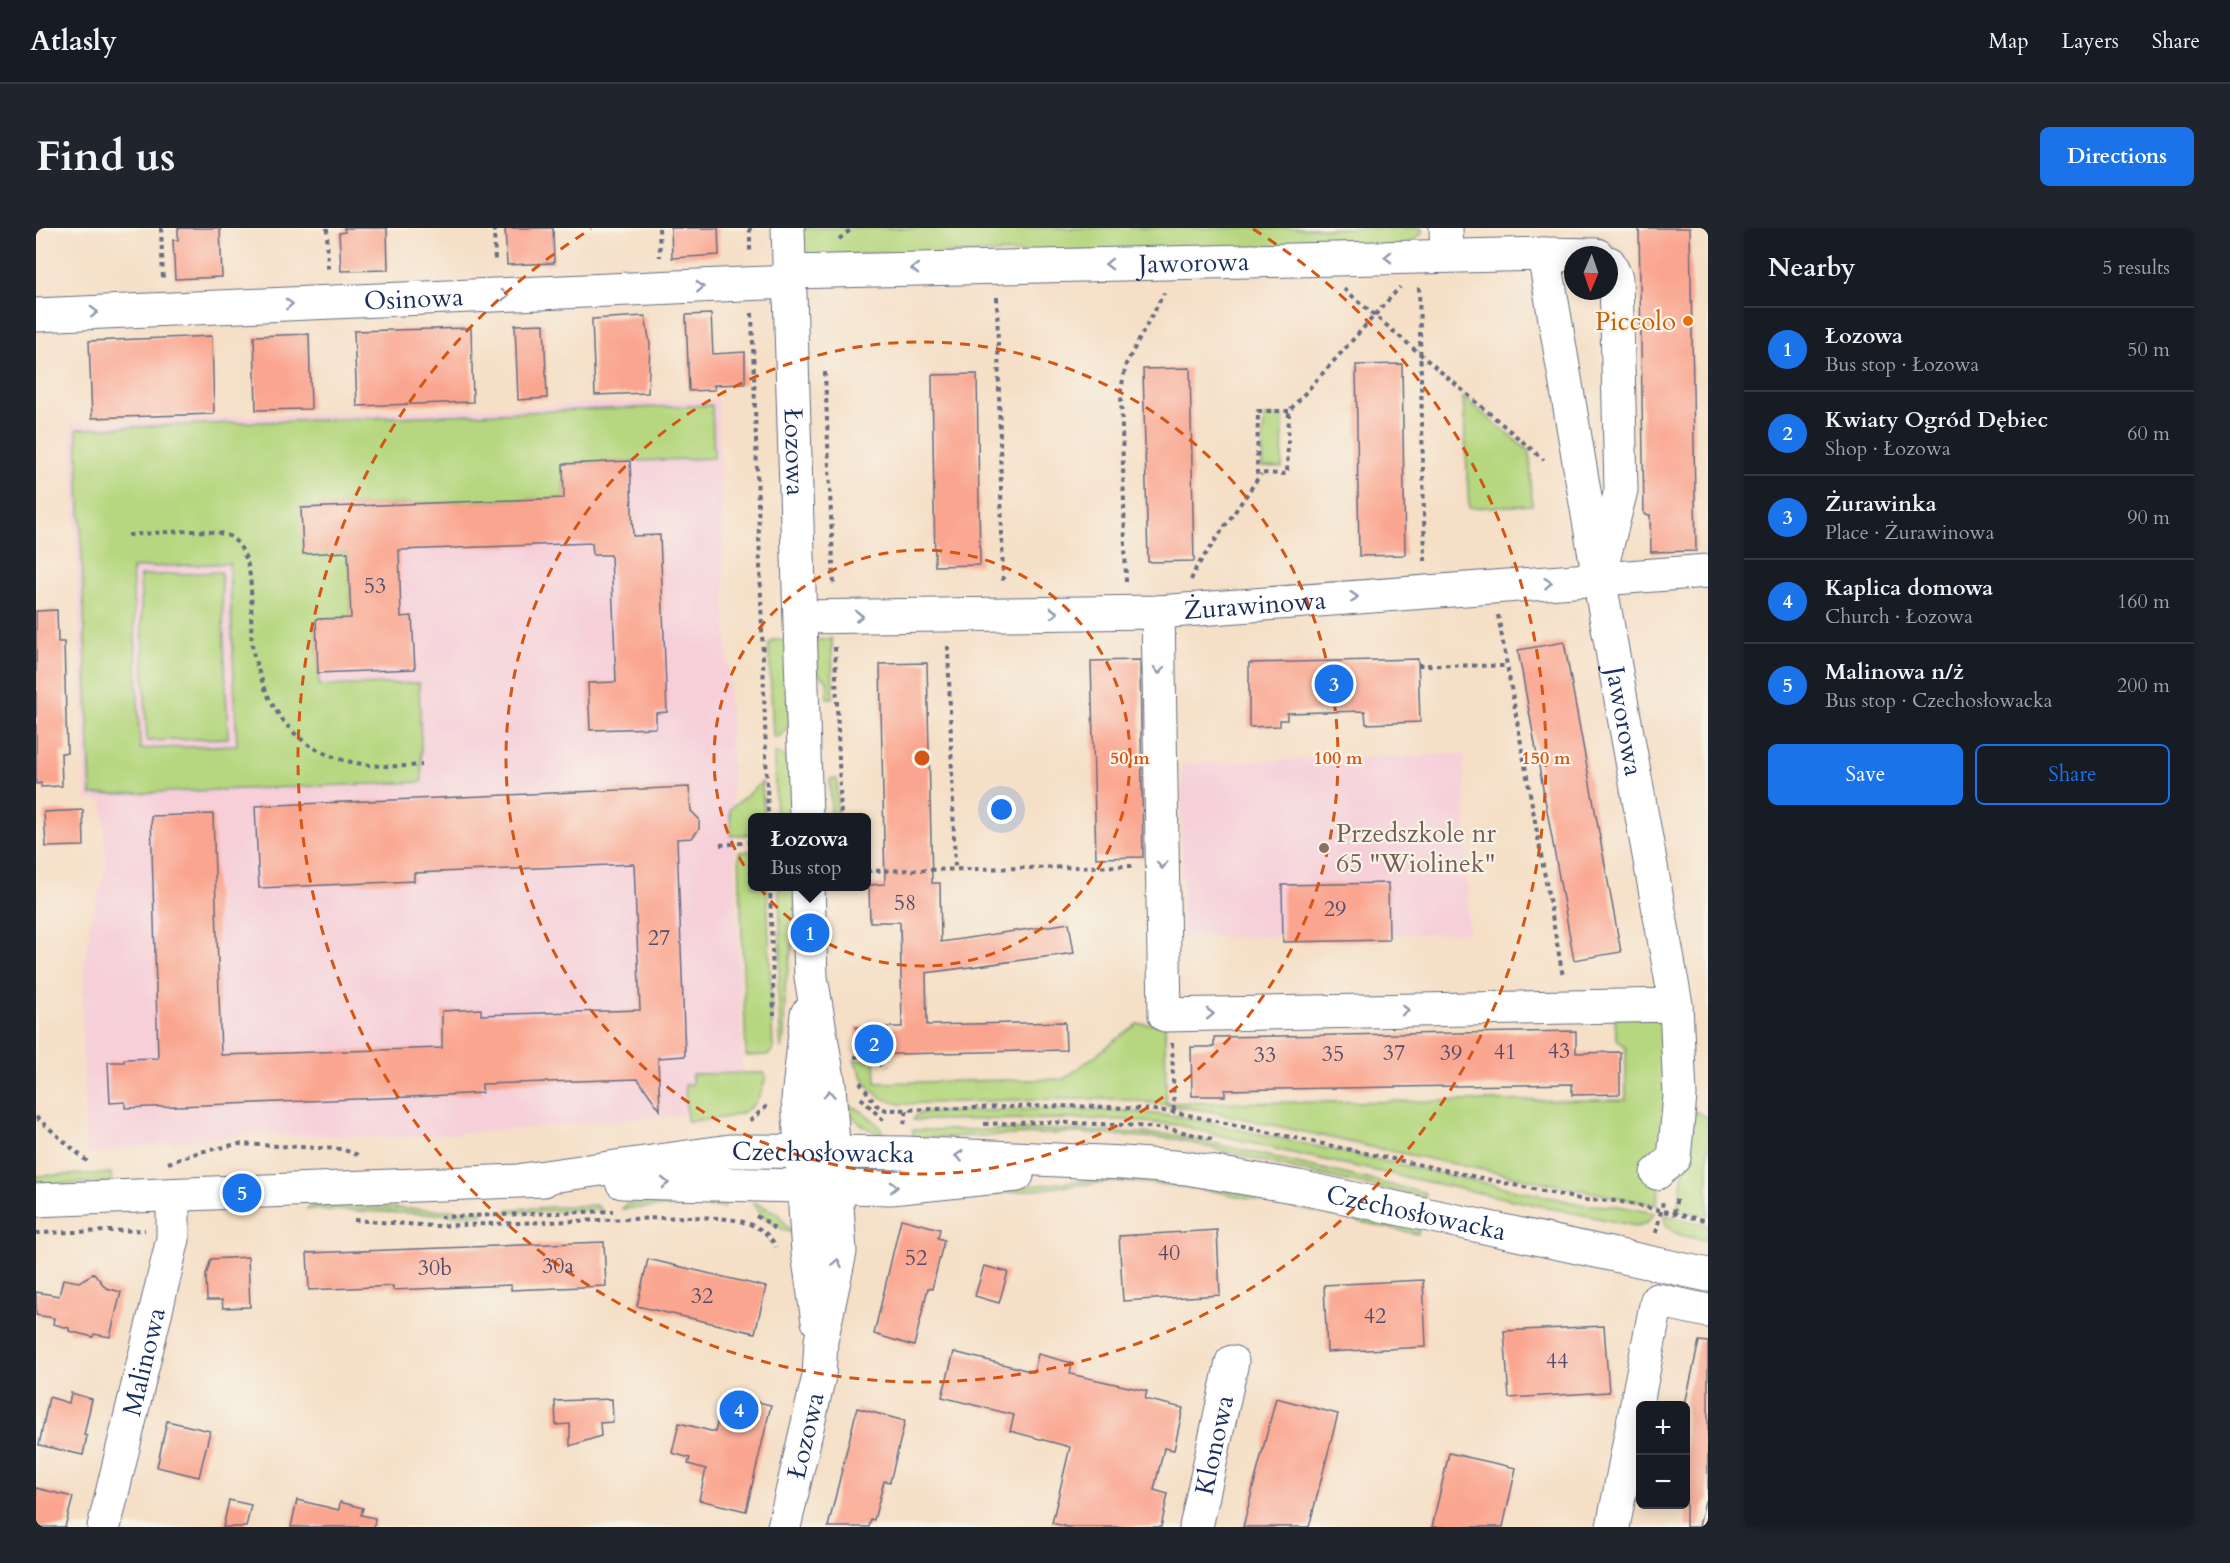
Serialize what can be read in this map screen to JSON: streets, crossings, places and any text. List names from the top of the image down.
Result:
{
  "streets": {
    "street": [
      "Jaworowa",
      "Osinowa",
      "Łozowa",
      "Żurawinowa",
      "Czechosłowacka",
      "Malinowa",
      "Klonowa"
    ]
  },
  "crossings": [
    ["Jaworowa", "Osinowa"],
    ["Jaworowa", "Łozowa"],
    ["Jaworowa", "Żurawinowa"],
    ["Osinowa", "Łozowa"],
    ["Łozowa", "Żurawinowa"],
    ["Łozowa", "Czechosłowacka"],
    ["Czechosłowacka", "Malinowa"]
  ],
  "one_way": ["Jaworowa", "Osinowa", "Żurawinowa"],
  "places": ["Piccolo", "Przedszkole nr 65 \"Wiolinek\""],
  "house_numbers": [
    "53",
    "58",
    "29",
    "27",
    "43",
    "41",
    "37",
    "39",
    "35",
    "33",
    "40",
    "52",
    "30a",
    "30b",
    "32",
    "42",
    "44"
  ],
  "north": "bottom",
  "page": {
    "header": "Atlasly",
    "nav": ["Map", "Layers", "Share"],
    "buttons": [
      "Directions",
      ["Save", "Share"]
    ],
    "title": "Find us",
    "heading": ["Nearby", "5 results"],
    "list": [
      {
        "mark": "1",
        "name": "Łozowa",
        "note": "Bus stop · Łozowa",
        "value": "50 m"
      },
      {
        "mark": "2",
        "name": "Kwiaty Ogród Dębiec",
        "note": "Shop · Łozowa",
        "value": "60 m"
      },
      {
        "mark": "3",
        "name": "Żurawinka",
        "note": "Place · Żurawinowa",
        "value": "90 m"
      },
      {
        "mark": "4",
        "name": "Kaplica domowa",
        "note": "Church · Łozowa",
        "value": "160 m"
      },
      {
        "mark": "5",
        "name": "Malinowa n/ż",
        "note": "Bus stop · Czechosłowacka",
        "value": "200 m"
      }
    ],
    "pins": [
      "3",
      "1",
      "2",
      "5",
      "4"
    ],
    "popup": ["Łozowa", "Bus stop"],
    "map_buttons": ["+", "−"]
  },
  "rings": ["50 m", "100 m", "150 m"]
}
